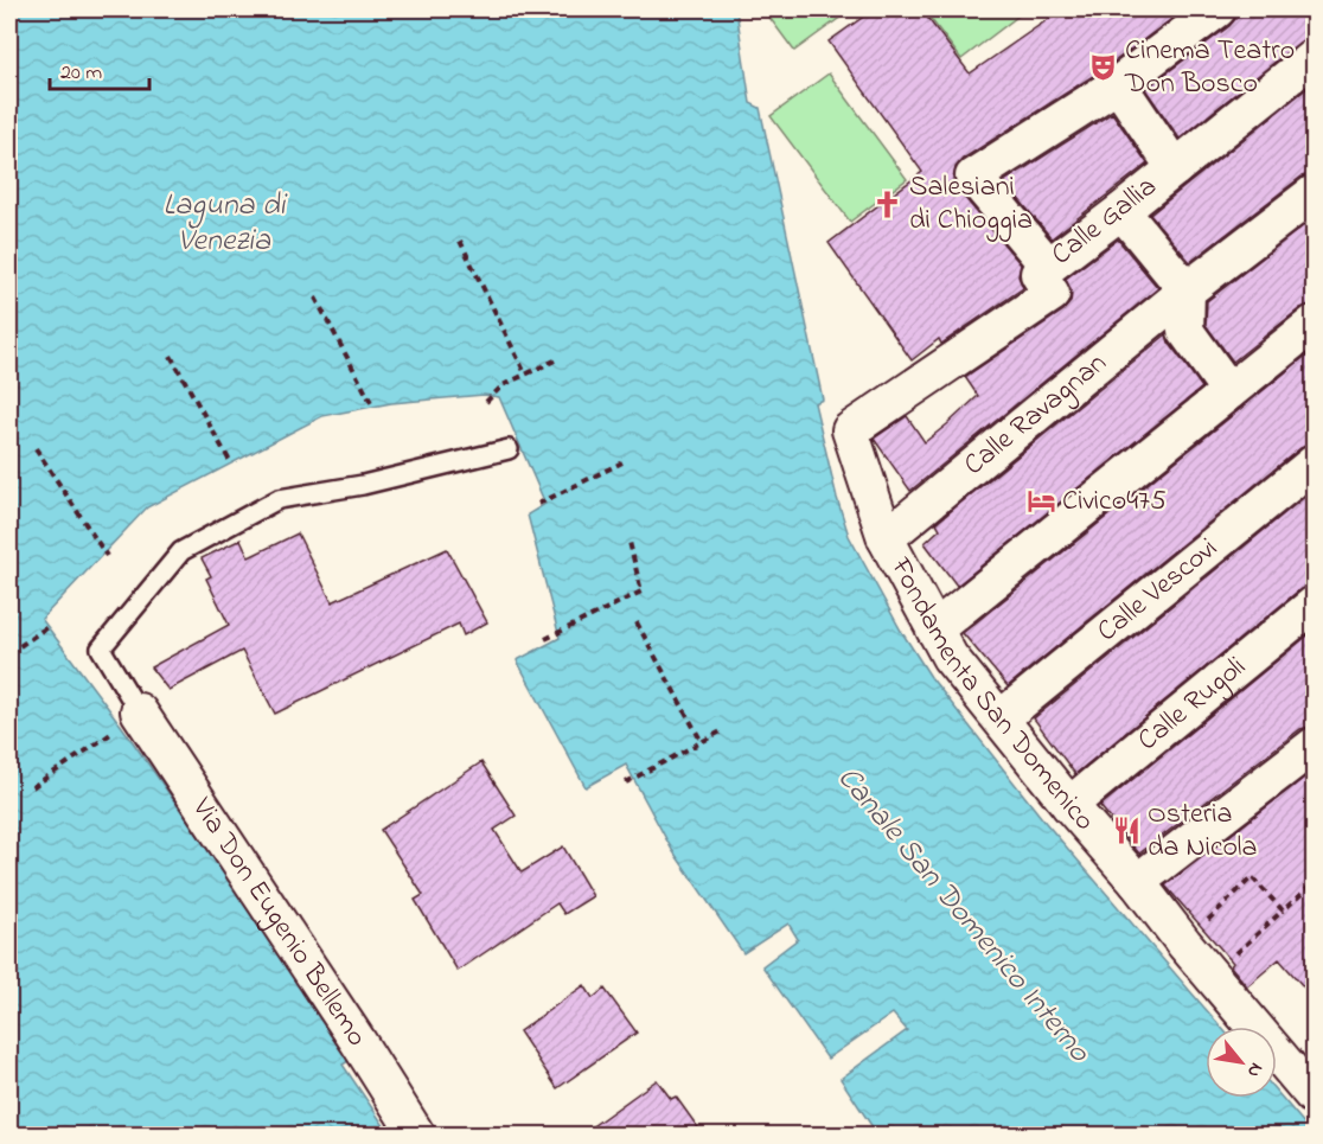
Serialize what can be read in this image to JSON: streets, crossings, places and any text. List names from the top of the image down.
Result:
{
  "streets": {
    "street": [
      "Calle Gallia",
      "Calle Ravagnan",
      "Calle Vescovi",
      "Fondamenta San Domenico",
      "Calle Rugoli",
      "Via Don Eugenio Bellemo"
    ]
  },
  "crossings": [
    ["Calle Gallia", "Fondamenta San Domenico"],
    ["Calle Ravagnan", "Fondamenta San Domenico"],
    ["Calle Vescovi", "Fondamenta San Domenico"],
    ["Fondamenta San Domenico", "Calle Rugoli"]
  ],
  "water": ["Laguna di Venezia", "Canale San Domenico Interno"],
  "places": {
    "theatre": ["Cinema Teatro Don Bosco"],
    "church": ["Salesiani di Chioggia"],
    "hotel": ["Civico475"],
    "restaurant": ["Osteria da Nicola"]
  },
  "scale_bar": "20 m",
  "north": "bottom right"
}
